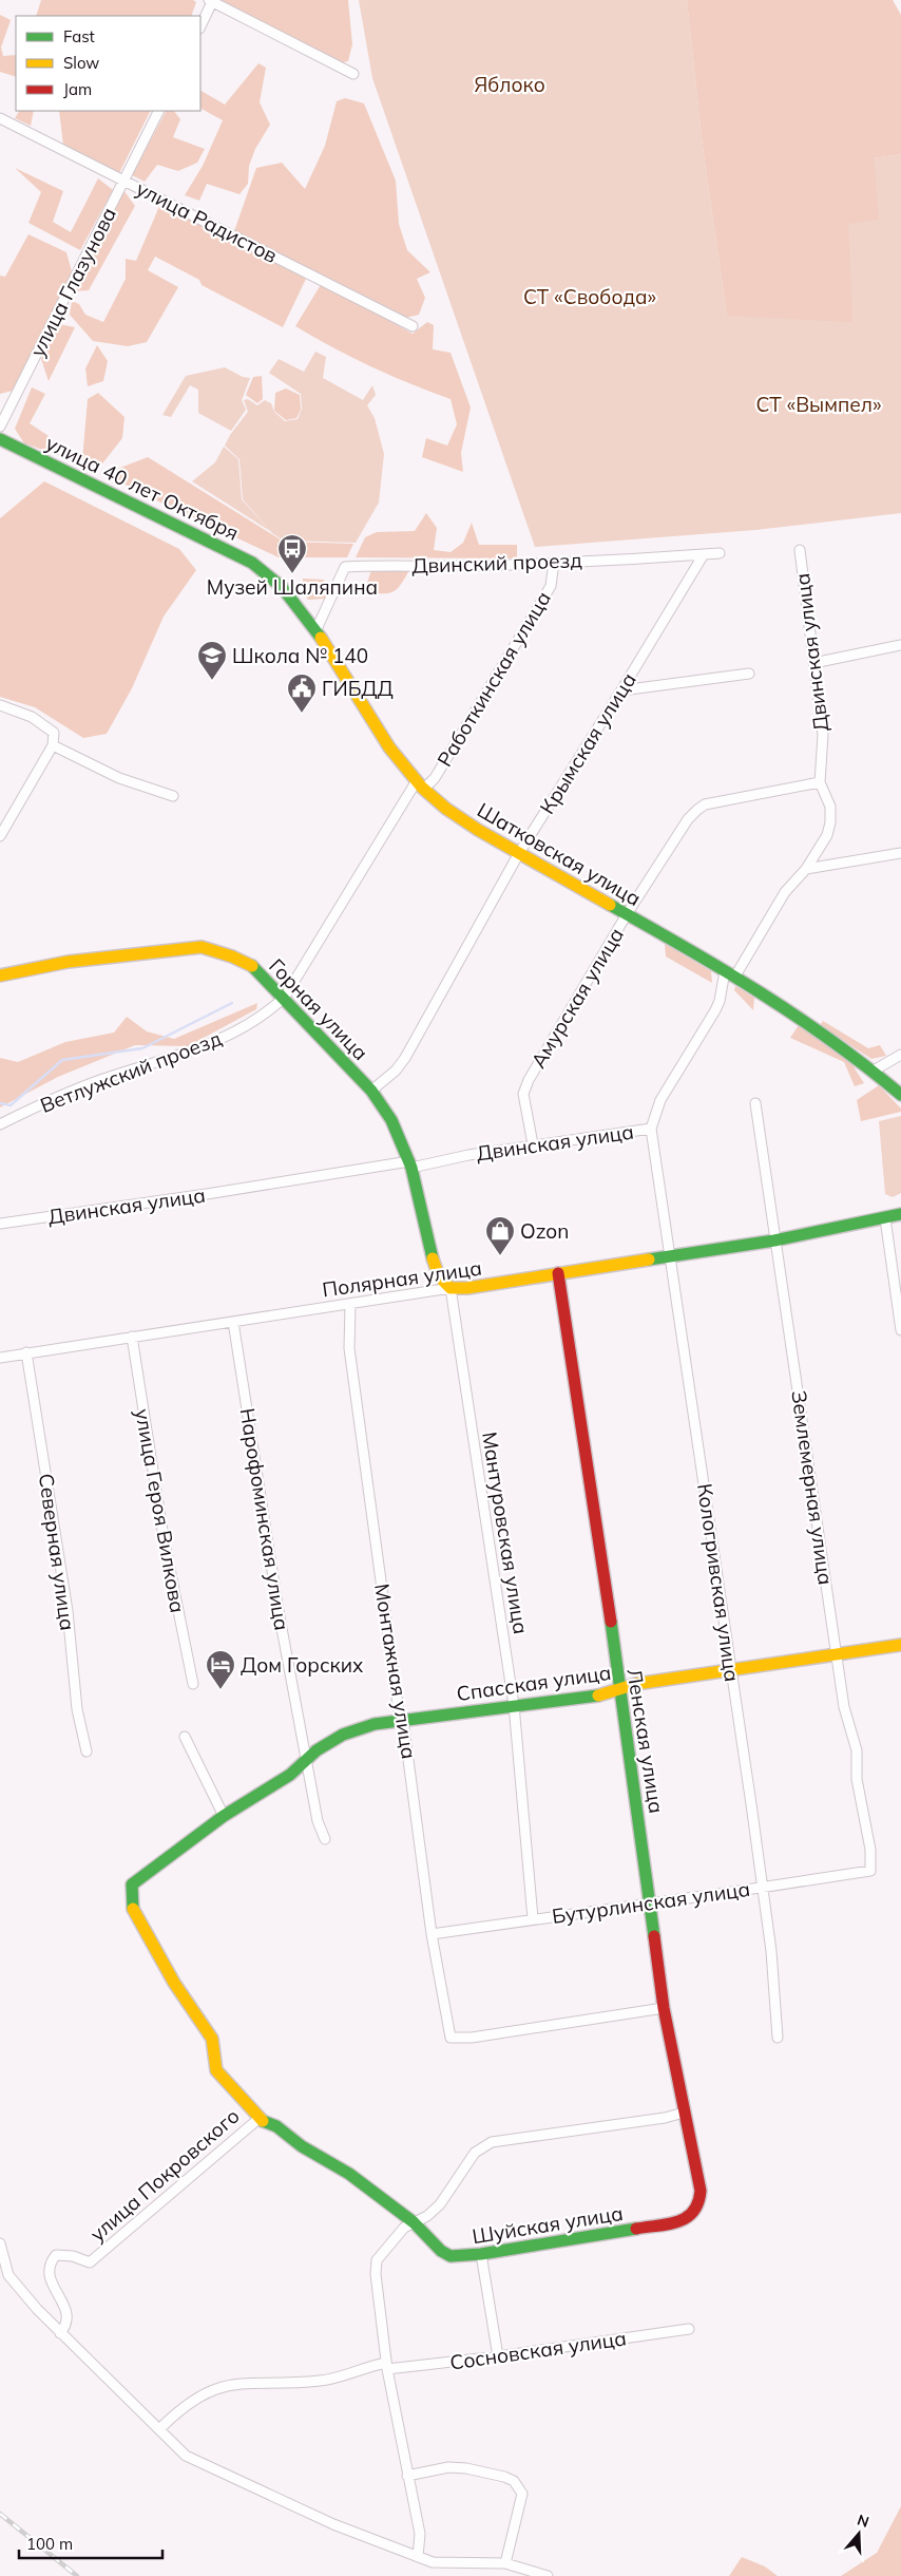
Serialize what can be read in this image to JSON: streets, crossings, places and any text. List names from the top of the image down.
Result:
{
  "streets": {
    "street": [
      "улица Радистов",
      "улица Глазунова",
      "улица 40 лет Октября",
      "Двинский проезд",
      "Двинская улица",
      "Работкинская улица",
      "Крымская улица",
      "Шатковская улица",
      "Амурская улица",
      "Горная улица",
      "Ветлужский проезд",
      "Полярная улица",
      "Землемерная улица",
      "улица Героя Вилкова",
      "Нарофоминская улица",
      "Мантуровская улица",
      "Северная улица",
      "Кологривская улица",
      "Монтажная улица",
      "Спасская улица",
      "Ленская улица",
      "Бутурлинская улица",
      "улица Покровского",
      "Шуйская улица",
      "Сосновская улица"
    ]
  },
  "crossings": [
    ["улица Радистов", "улица Глазунова"],
    ["улица 40 лет Октября", "Шатковская улица"],
    ["Двинский проезд", "Работкинская улица"],
    ["Двинский проезд", "Крымская улица"],
    ["Двинский проезд", "Шатковская улица"],
    ["Двинская улица", "Шатковская улица"],
    ["Двинская улица", "Амурская улица"],
    ["Двинская улица", "Горная улица"],
    ["Двинская улица", "Мантуровская улица"],
    ["Двинская улица", "Кологривская улица"],
    ["Работкинская улица", "Шатковская улица"],
    ["Работкинская улица", "Горная улица"],
    ["Работкинская улица", "Ветлужский проезд"],
    ["Крымская улица", "Шатковская улица"],
    ["Крымская улица", "Горная улица"],
    ["Шатковская улица", "Амурская улица"],
    ["Горная улица", "Ветлужский проезд"],
    ["Горная улица", "Мантуровская улица"],
    ["Полярная улица", "Землемерная улица"],
    ["Полярная улица", "улица Героя Вилкова"],
    ["Полярная улица", "Нарофоминская улица"],
    ["Полярная улица", "Мантуровская улица"],
    ["Полярная улица", "Северная улица"],
    ["Полярная улица", "Кологривская улица"],
    ["Полярная улица", "Монтажная улица"],
    ["Полярная улица", "Ленская улица"],
    ["Землемерная улица", "Спасская улица"],
    ["Землемерная улица", "Бутурлинская улица"],
    ["Нарофоминская улица", "Спасская улица"],
    ["Мантуровская улица", "Спасская улица"],
    ["Мантуровская улица", "Бутурлинская улица"],
    ["Кологривская улица", "Спасская улица"],
    ["Кологривская улица", "Бутурлинская улица"],
    ["Монтажная улица", "Спасская улица"],
    ["Монтажная улица", "Ленская улица"],
    ["Монтажная улица", "Бутурлинская улица"],
    ["Спасская улица", "Ленская улица"],
    ["Спасская улица", "улица Покровского"],
    ["Ленская улица", "Бутурлинская улица"],
    ["Ленская улица", "Шуйская улица"],
    ["улица Покровского", "Шуйская улица"]
  ],
  "parks": ["Яблоко", "СТ «Свобода»", "СТ «Вымпел»"],
  "places": {
    "bus stop": ["Музей Шаляпина"],
    "school or university": ["Школа № 140"],
    "public building": ["ГИБДД"],
    "shop": ["Ozon"],
    "hotel": ["Дом Горских"]
  },
  "legend": ["Fast", "Slow", "Jam"],
  "scale_bar": "100 m",
  "north": "top"
}
